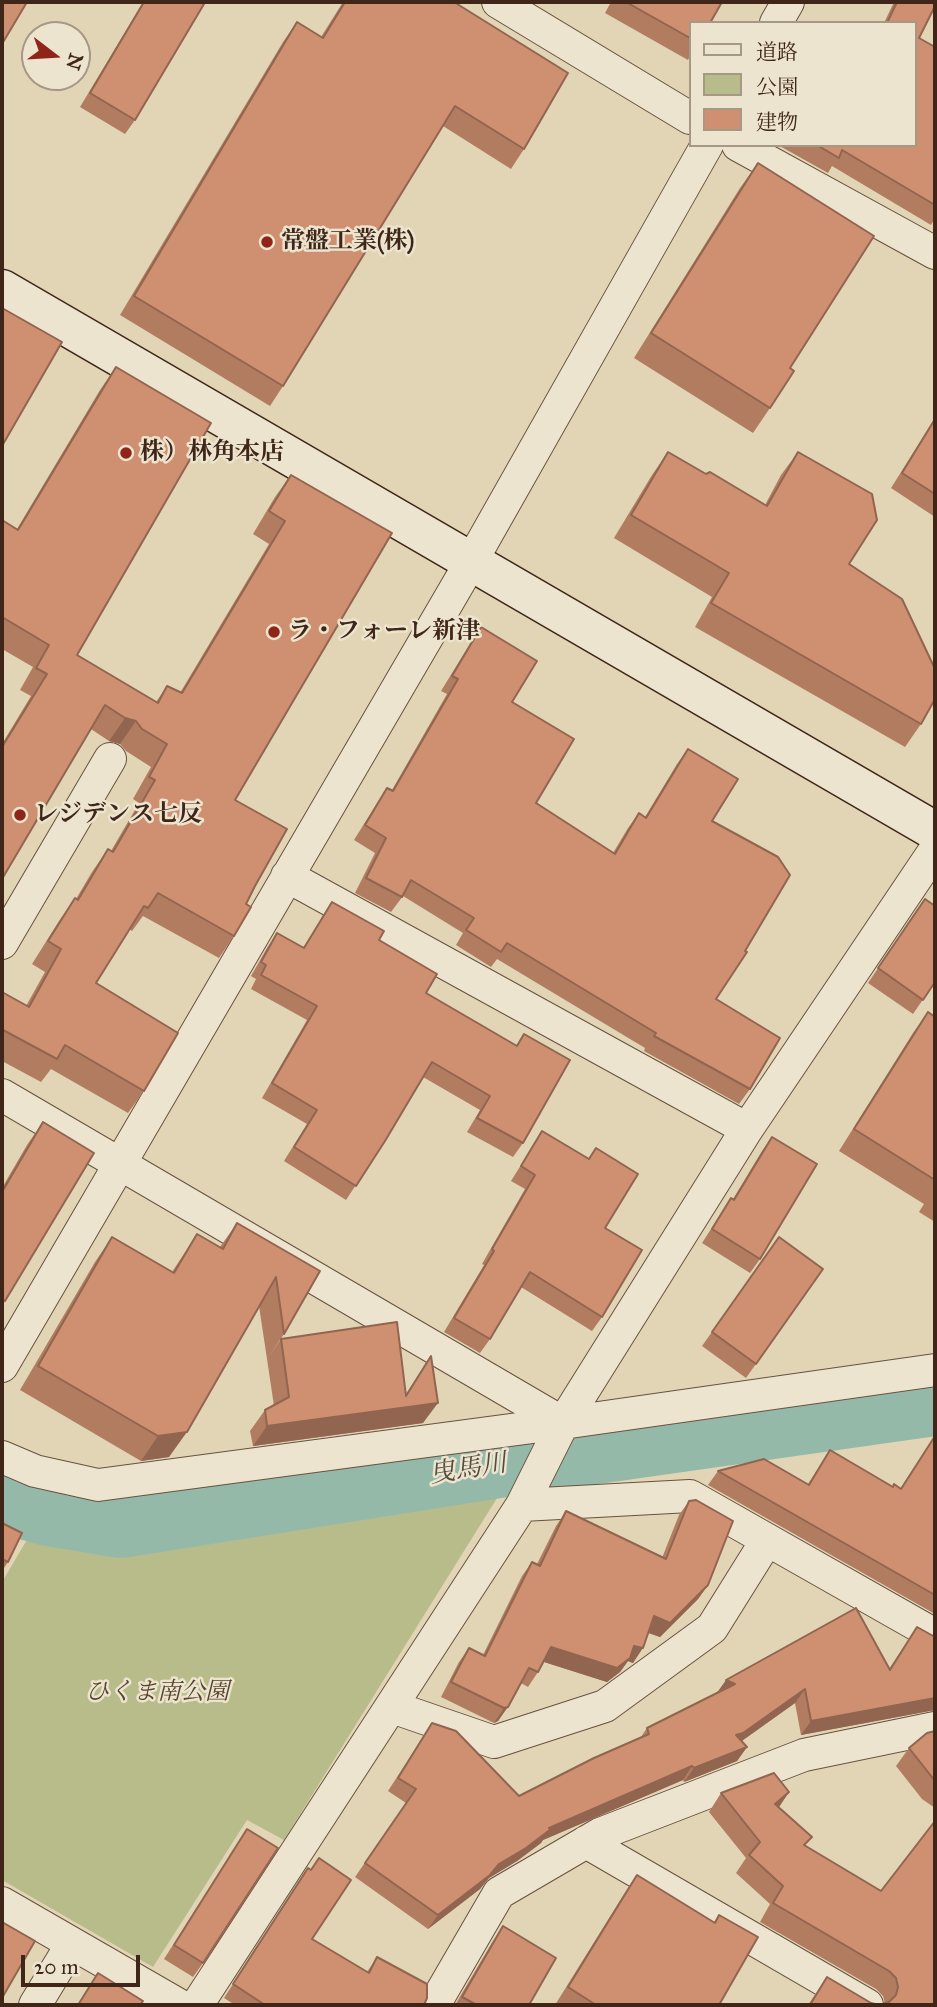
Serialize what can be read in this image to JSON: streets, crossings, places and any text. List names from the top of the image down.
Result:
{
  "water": ["曳馬川"],
  "parks": ["ひくま南公園"],
  "places": [
    "常盤工業(株)",
    "株）林角本店",
    "ラ・フォーレ新津",
    "レジデンス七反"
  ],
  "legend": ["道路", "公園", "建物"],
  "scale_bar": "20 m",
  "north": "right"
}
